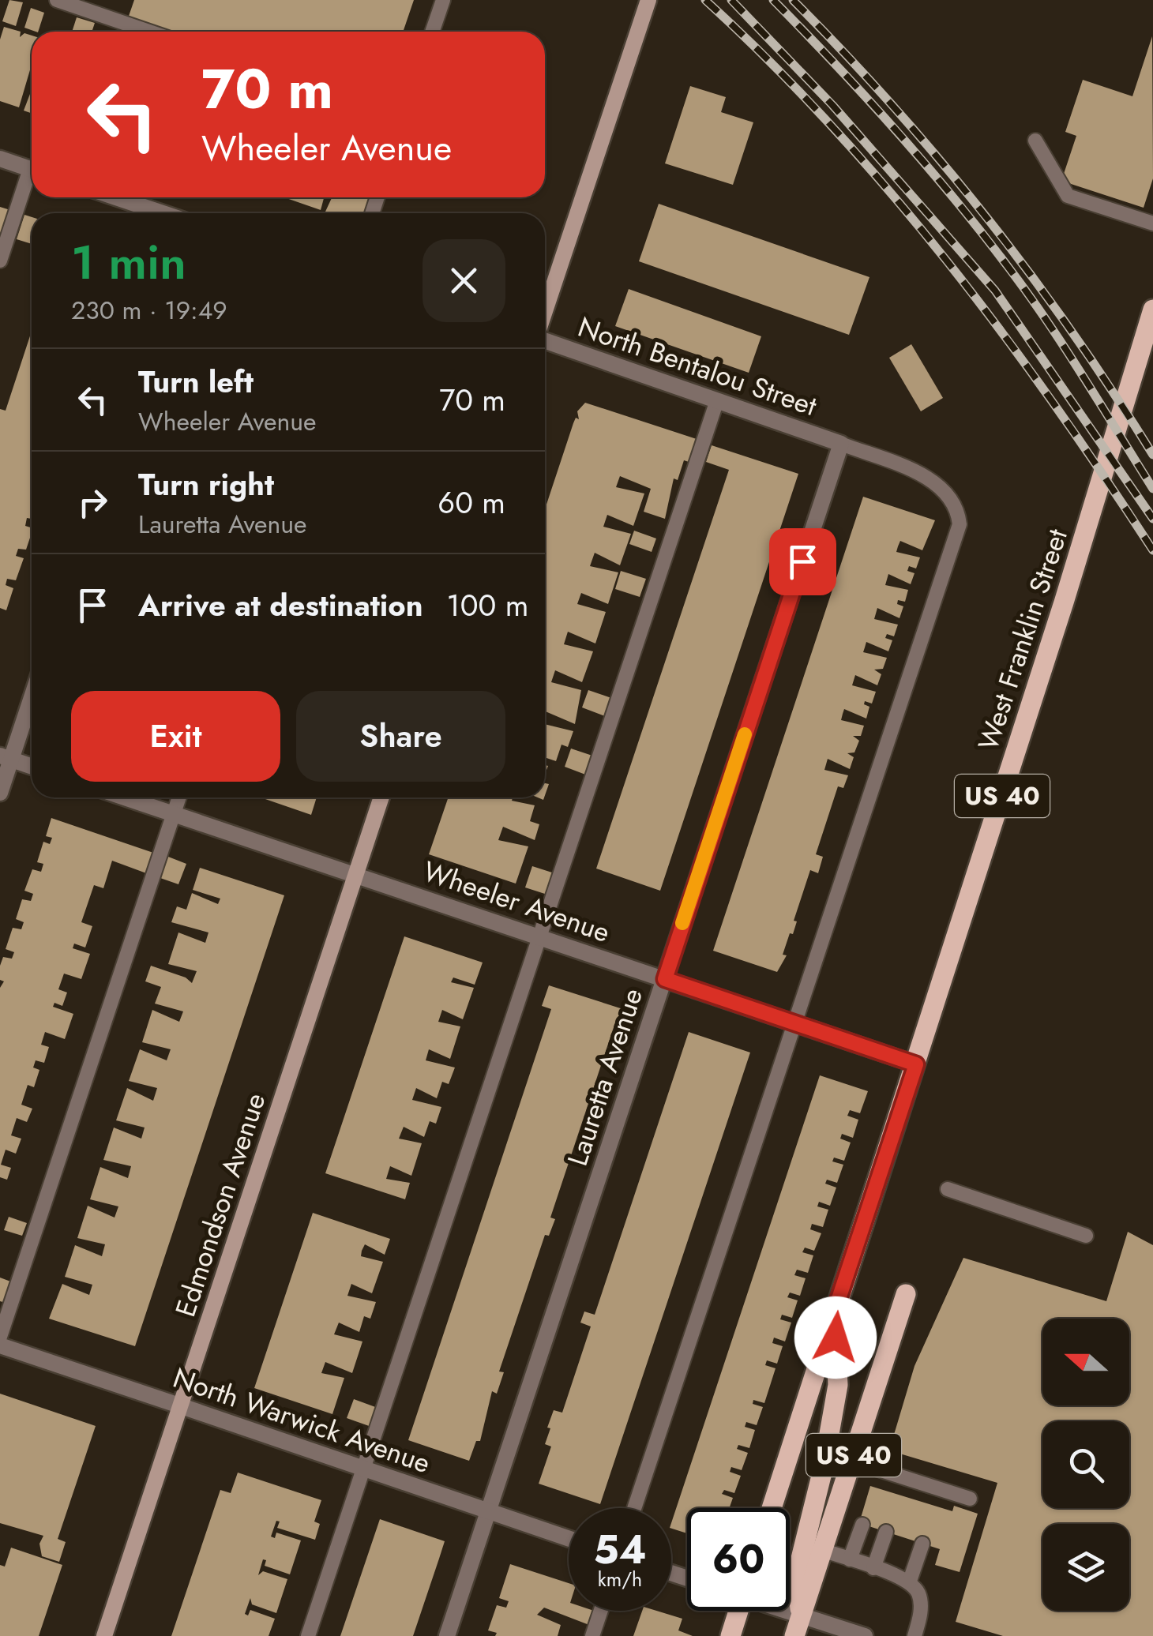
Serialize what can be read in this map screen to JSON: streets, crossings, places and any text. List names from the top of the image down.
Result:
{
  "streets": {
    "main road": ["West Franklin Street", "US 40", "Edmondson Avenue"],
    "street": [
      "North Bentalou Street",
      "Wheeler Avenue",
      "Lauretta Avenue",
      "North Warwick Avenue"
    ]
  },
  "crossings": [
    ["North Bentalou Street", "Lauretta Avenue"],
    ["West Franklin Street", "Wheeler Avenue"],
    ["Wheeler Avenue", "Lauretta Avenue"],
    ["Wheeler Avenue", "Edmondson Avenue"],
    ["Lauretta Avenue", "North Warwick Avenue"],
    ["Edmondson Avenue", "North Warwick Avenue"]
  ],
  "north": "left",
  "page": {
    "turn": ["70 m", "Wheeler Avenue"],
    "heading": ["1 min", "230 m · 19:49"],
    "list": [
      {
        "name": "Turn left",
        "note": "Wheeler Avenue",
        "value": "70 m"
      },
      {
        "name": "Turn right",
        "note": "Lauretta Avenue",
        "value": "60 m"
      },
      {
        "name": "Arrive at destination",
        "value": "100 m"
      }
    ],
    "buttons": ["Exit", "Share"],
    "speed": "54 km/h",
    "limit": "60"
  }
}
